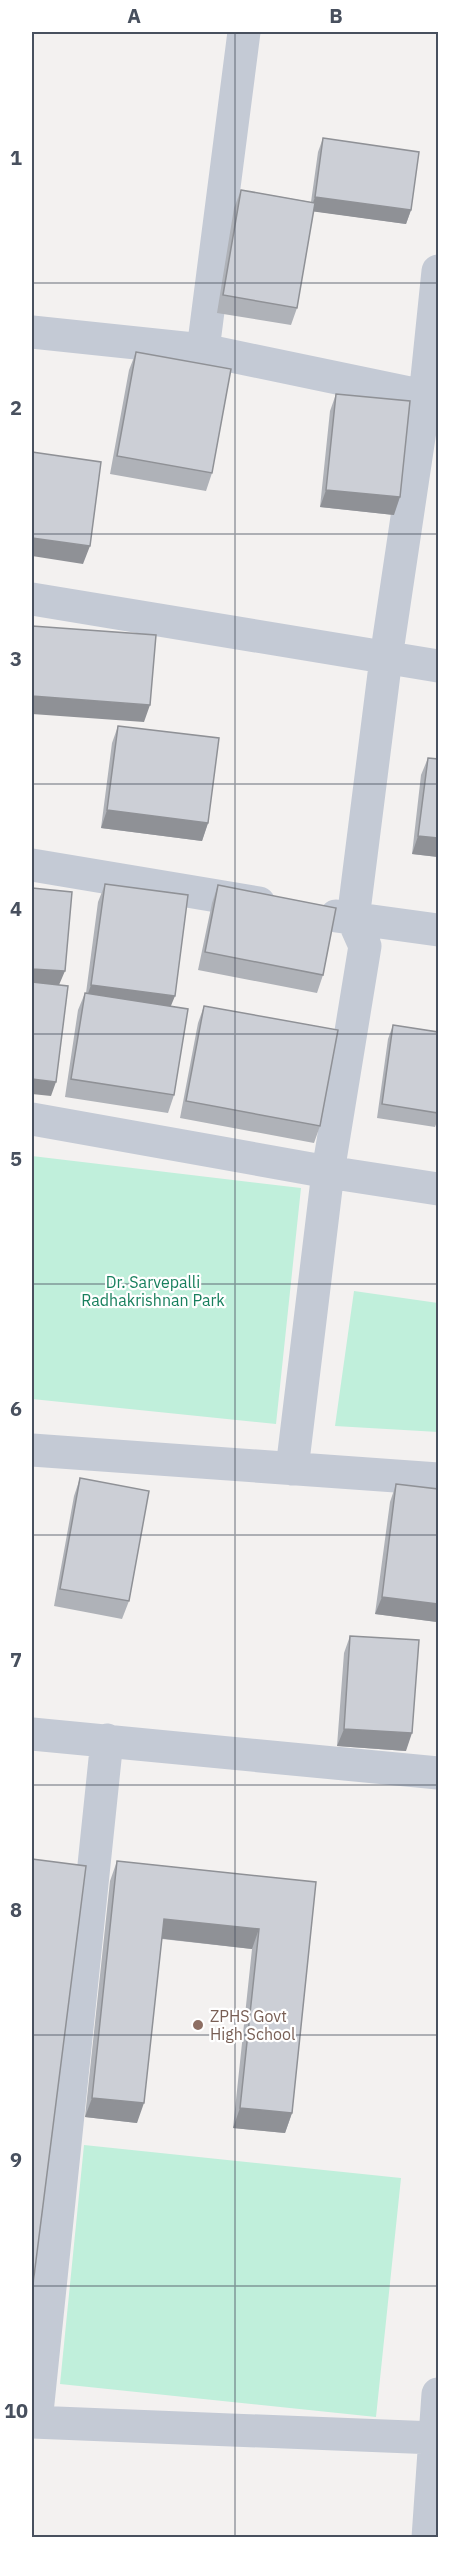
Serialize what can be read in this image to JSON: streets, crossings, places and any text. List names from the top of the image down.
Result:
{
  "parks": ["Dr. Sarvepalli Radhakrishnan Park"],
  "places": ["ZPHS Govt High School"],
  "grid": {
    "columns": ["A", "B"],
    "rows": [
      "1",
      "2",
      "3",
      "4",
      "5",
      "6",
      "7",
      "8",
      "9",
      "10"
    ]
  }
}
